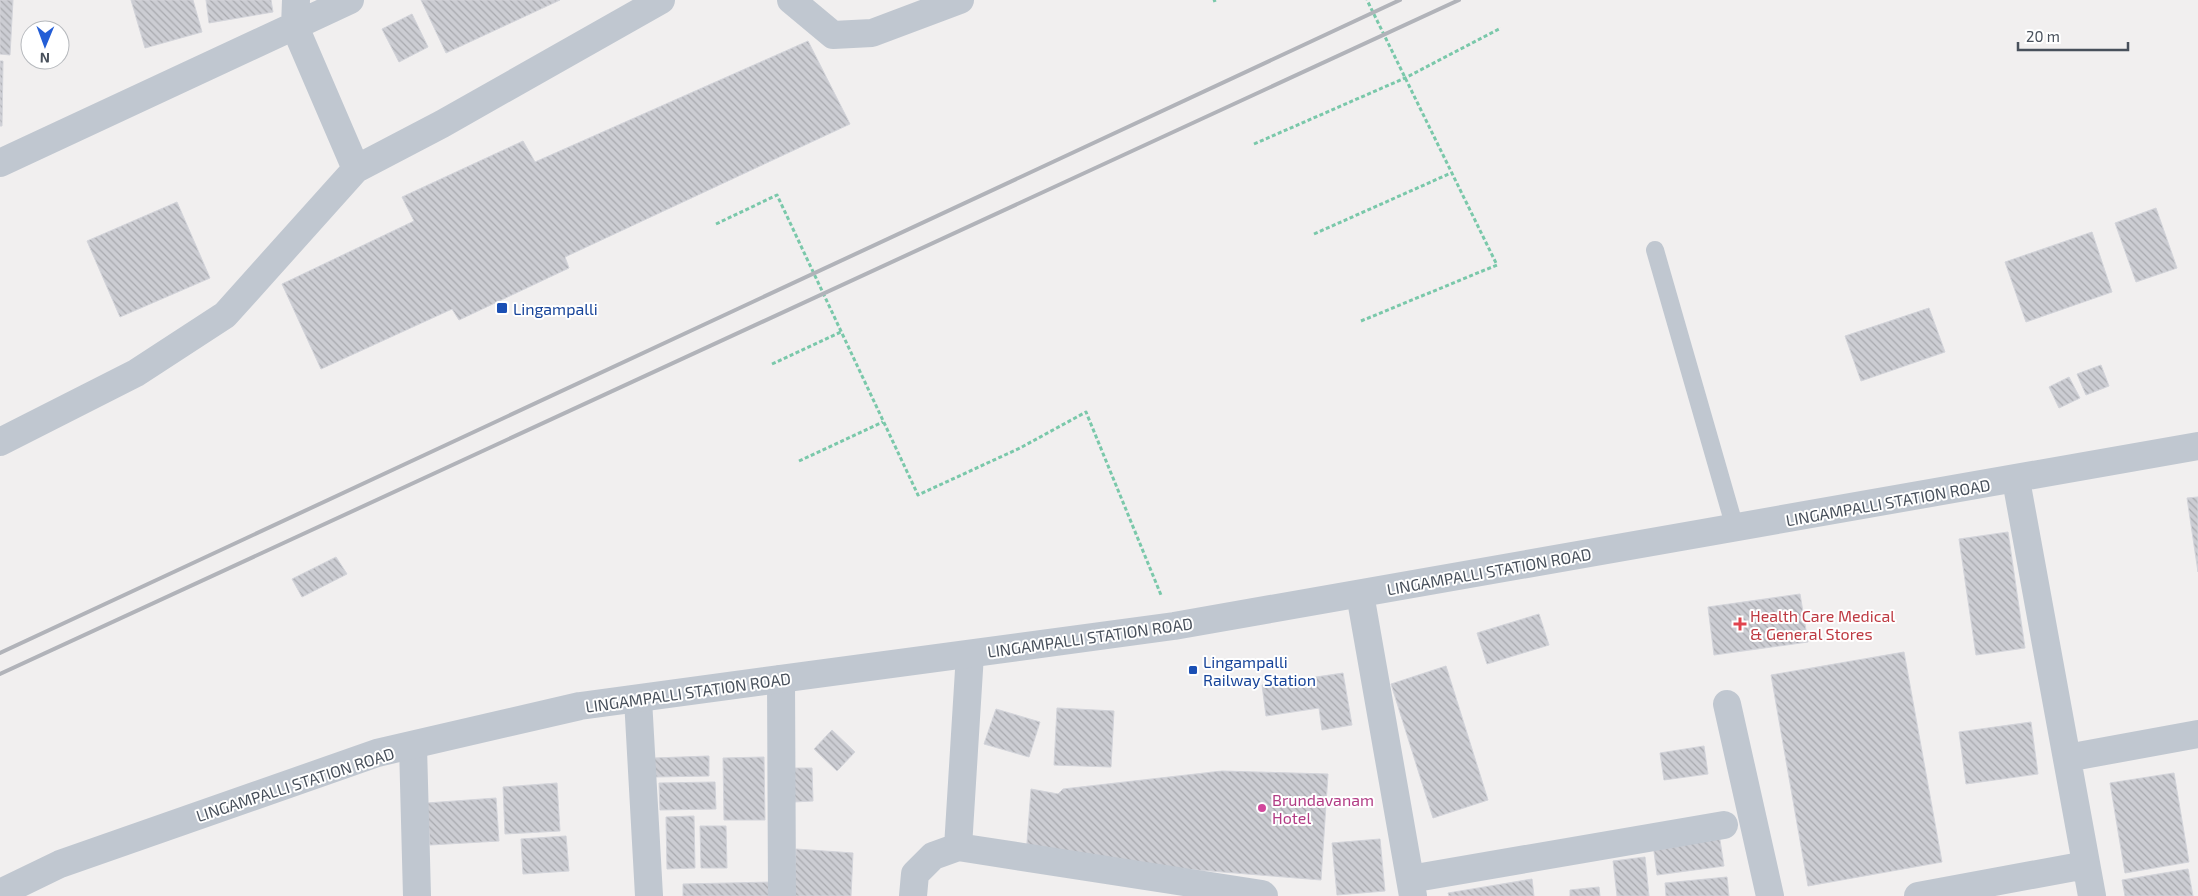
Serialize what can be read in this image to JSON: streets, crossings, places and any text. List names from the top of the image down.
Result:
{
  "streets": {
    "street": ["LINGAMPALLI STATION ROAD"]
  },
  "places": {
    "transit": ["Lingampalli", "Lingampalli Railway Station"],
    "health": ["Health Care Medical & General Stores"],
    "other": ["Brundavanam Hotel"]
  },
  "scale_bar": "20 m",
  "north": "bottom"
}
